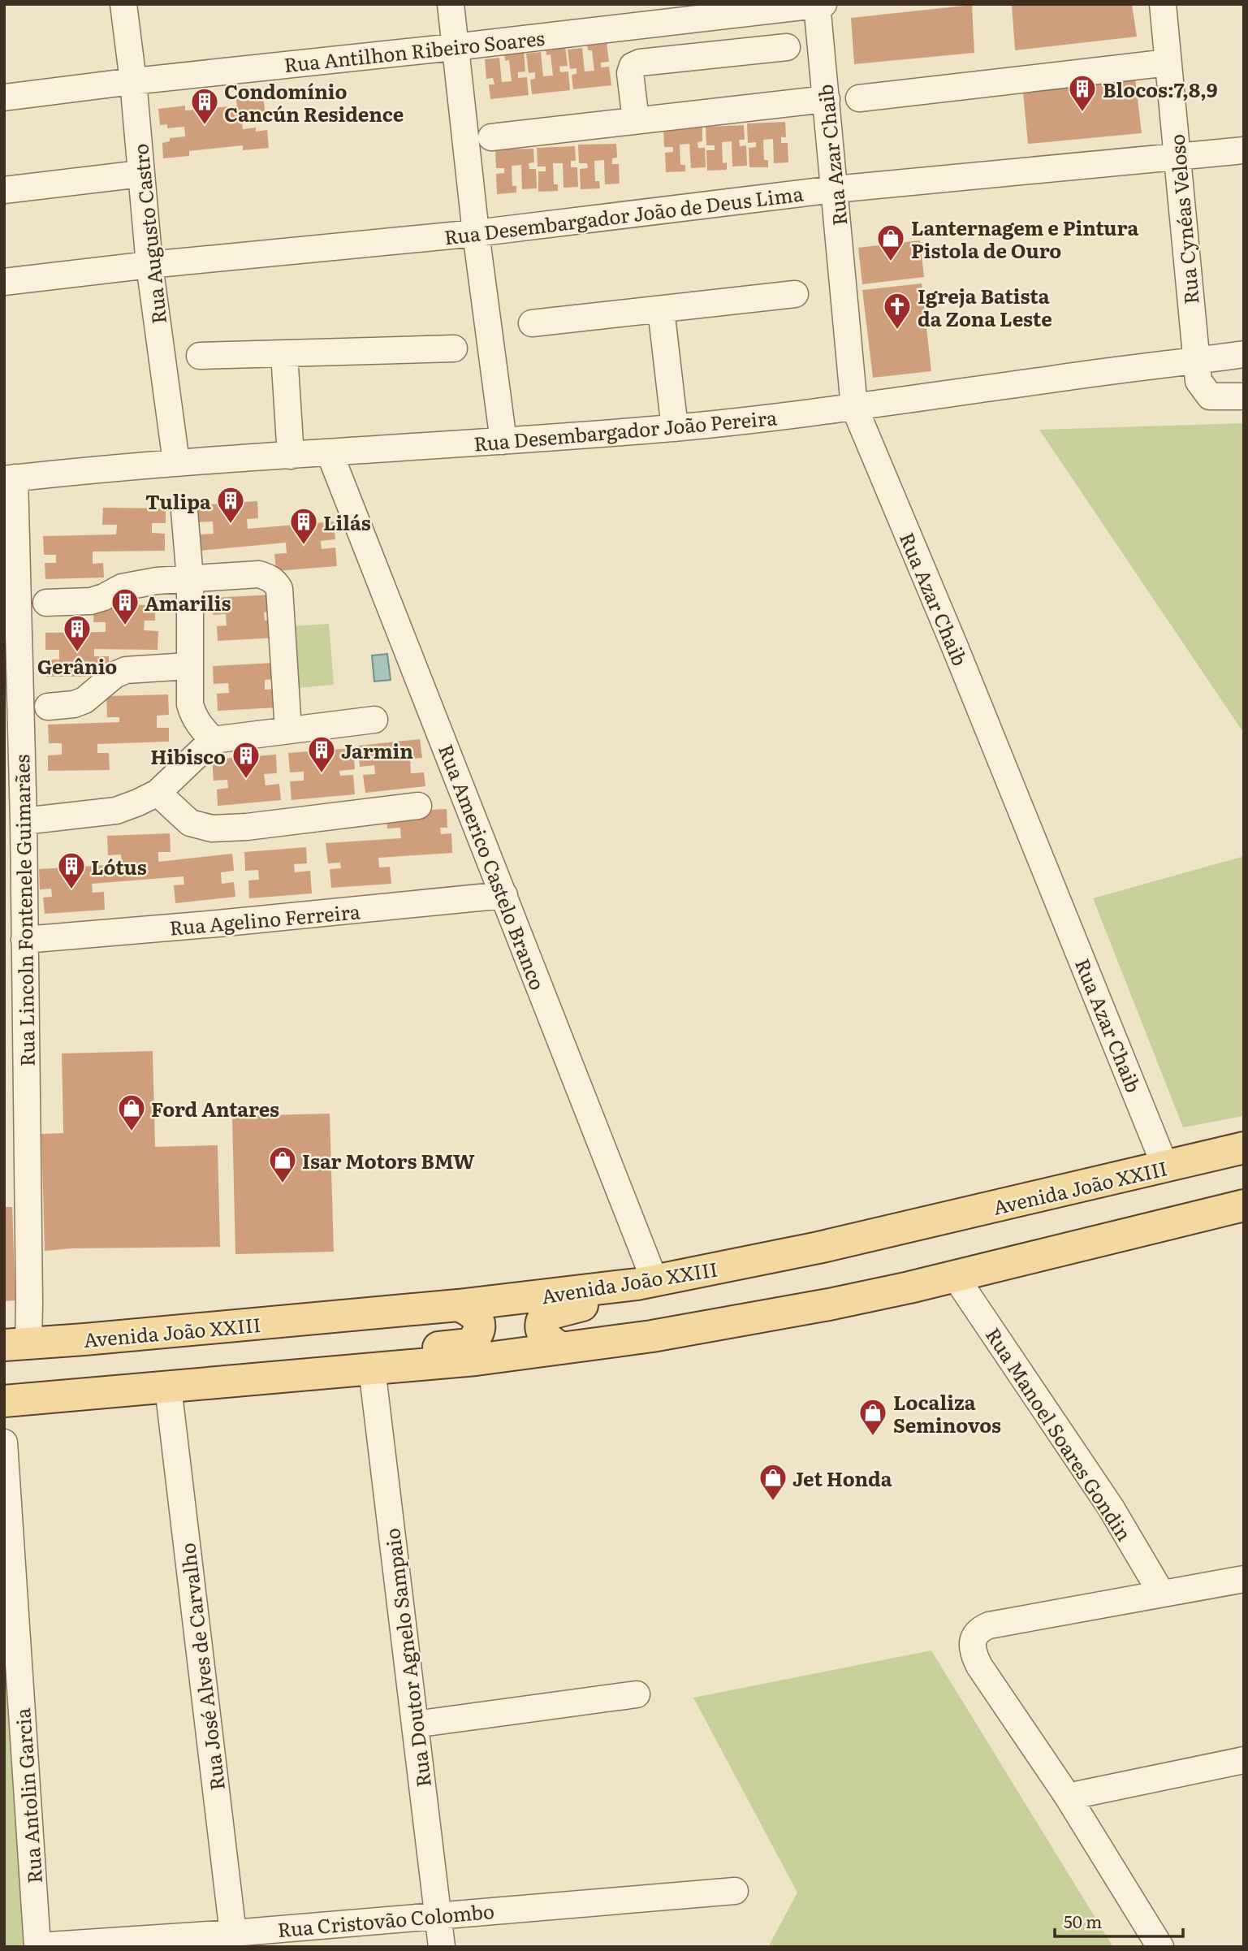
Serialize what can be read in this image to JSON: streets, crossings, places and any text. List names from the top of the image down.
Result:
{
  "streets": {
    "main road": ["Avenida João XXIII"],
    "street": [
      "Rua Antilhon Ribeiro Soares",
      "Rua Azar Chaib",
      "Rua Desembargador João de Deus Lima",
      "Rua Cynéas Veloso",
      "Rua Augusto Castro",
      "Rua Desembargador João Pereira",
      "Rua Americo Castelo Branco",
      "Rua Lincoln Fontenele Guimarães",
      "Rua Agelino Ferreira",
      "Rua Manoel Soares Gondin",
      "Rua Doutor Agnelo Sampaio",
      "Rua José Alves de Carvalho",
      "Rua Antolin Garcia",
      "Rua Cristovão Colombo"
    ]
  },
  "crossings": [
    ["Rua Antilhon Ribeiro Soares", "Rua Azar Chaib"],
    ["Rua Antilhon Ribeiro Soares", "Rua Augusto Castro"],
    ["Rua Azar Chaib", "Rua Desembargador João de Deus Lima"],
    ["Rua Azar Chaib", "Rua Desembargador João Pereira"],
    ["Rua Azar Chaib", "Avenida João XXIII"],
    ["Rua Desembargador João de Deus Lima", "Rua Cynéas Veloso"],
    ["Rua Desembargador João de Deus Lima", "Rua Augusto Castro"],
    ["Rua Cynéas Veloso", "Rua Desembargador João Pereira"],
    ["Rua Augusto Castro", "Rua Desembargador João Pereira"],
    ["Rua Desembargador João Pereira", "Rua Americo Castelo Branco"],
    ["Rua Desembargador João Pereira", "Rua Lincoln Fontenele Guimarães"],
    ["Rua Americo Castelo Branco", "Rua Agelino Ferreira"],
    ["Rua Americo Castelo Branco", "Avenida João XXIII"],
    ["Rua Lincoln Fontenele Guimarães", "Rua Agelino Ferreira"],
    ["Rua Lincoln Fontenele Guimarães", "Avenida João XXIII"],
    ["Rua Doutor Agnelo Sampaio", "Rua Cristovão Colombo"],
    ["Rua José Alves de Carvalho", "Rua Cristovão Colombo"],
    ["Rua Antolin Garcia", "Rua Cristovão Colombo"]
  ],
  "places": {
    "building": [
      "Blocos:7,8,9",
      "Condomínio Cancún Residence",
      "Tulipa",
      "Lilás",
      "Amarilis",
      "Gerânio",
      "Jarmin",
      "Hibisco",
      "Lótus"
    ],
    "shop": [
      "Lanternagem e Pintura Pistola de Ouro",
      "Ford Antares",
      "Isar Motors BMW",
      "Localiza Seminovos",
      "Jet Honda"
    ],
    "church": ["Igreja Batista da Zona Leste"]
  },
  "scale_bar": "50 m"
}
